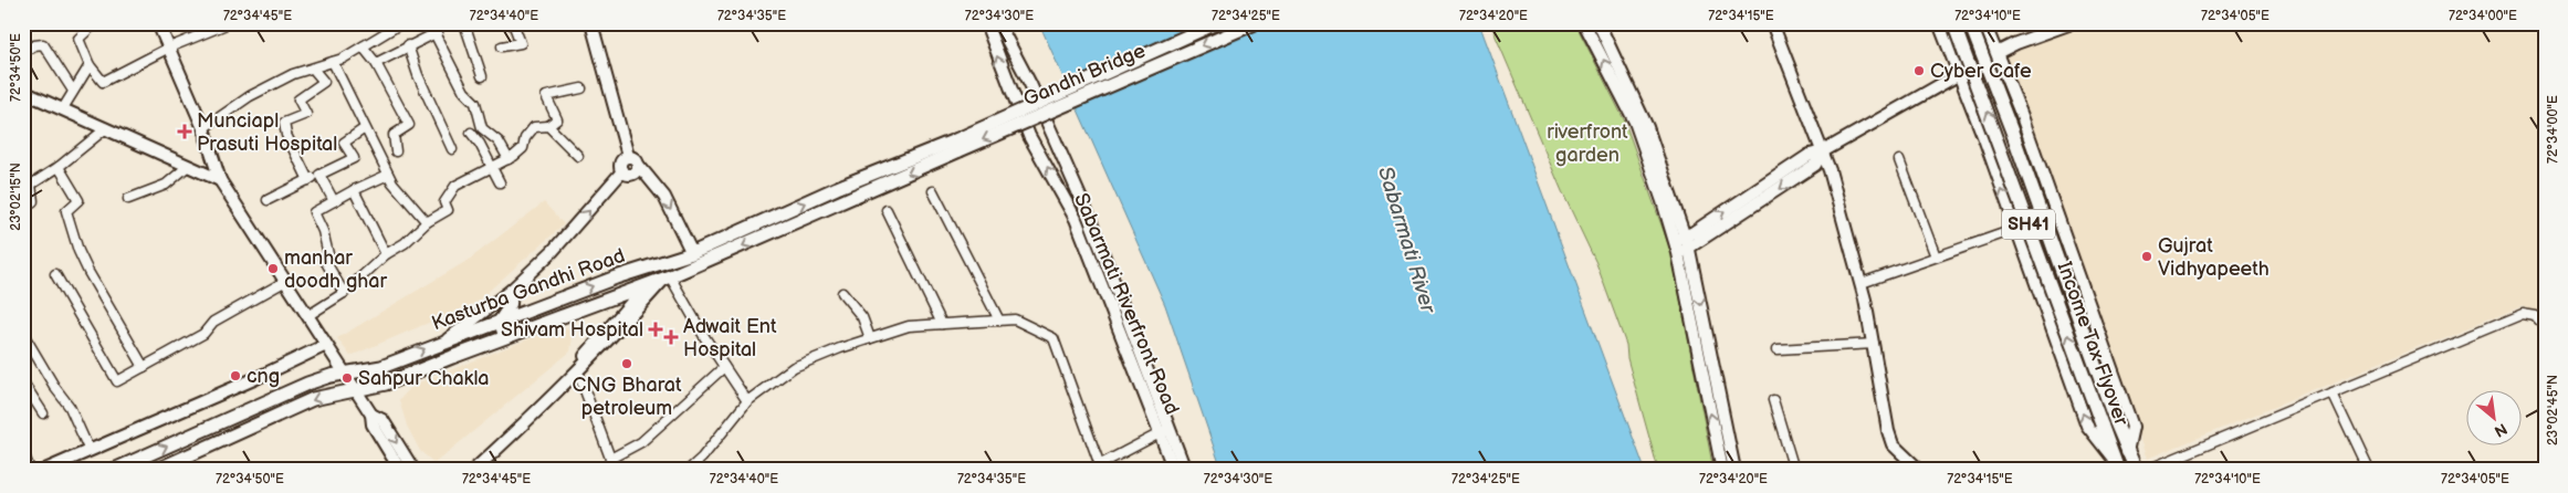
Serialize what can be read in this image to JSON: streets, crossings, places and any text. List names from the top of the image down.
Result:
{
  "streets": {
    "main road": [
      "Gandhi Bridge",
      "SH41",
      "Kasturba Gandhi Road",
      "Income Tax Flyover"
    ],
    "street": ["Sabarmati Riverfront Road"]
  },
  "crossings": [
    ["Gandhi Bridge", "Kasturba Gandhi Road"]
  ],
  "water": ["Sabarmati River"],
  "parks": ["riverfront garden"],
  "places": {
    "other": [
      "Cyber Cafe",
      "Gujrat Vidhyapeeth",
      "manhar doodh ghar",
      "CNG Bharat petroleum",
      "cng",
      "Sahpur Chakla"
    ],
    "health": ["Munciapl Prasuti Hospital", "Shivam Hospital", "Adwait Ent Hospital"]
  },
  "north": "bottom right",
  "coordinates": [
    "72°34'45\"E",
    "72°34'40\"E",
    "72°34'35\"E",
    "72°34'30\"E",
    "72°34'25\"E",
    "72°34'20\"E",
    "72°34'15\"E",
    "72°34'10\"E",
    "72°34'05\"E",
    "72°34'00\"E",
    "72°34'50\"E",
    "23°02'15\"N",
    "23°02'45\"N"
  ]
}
